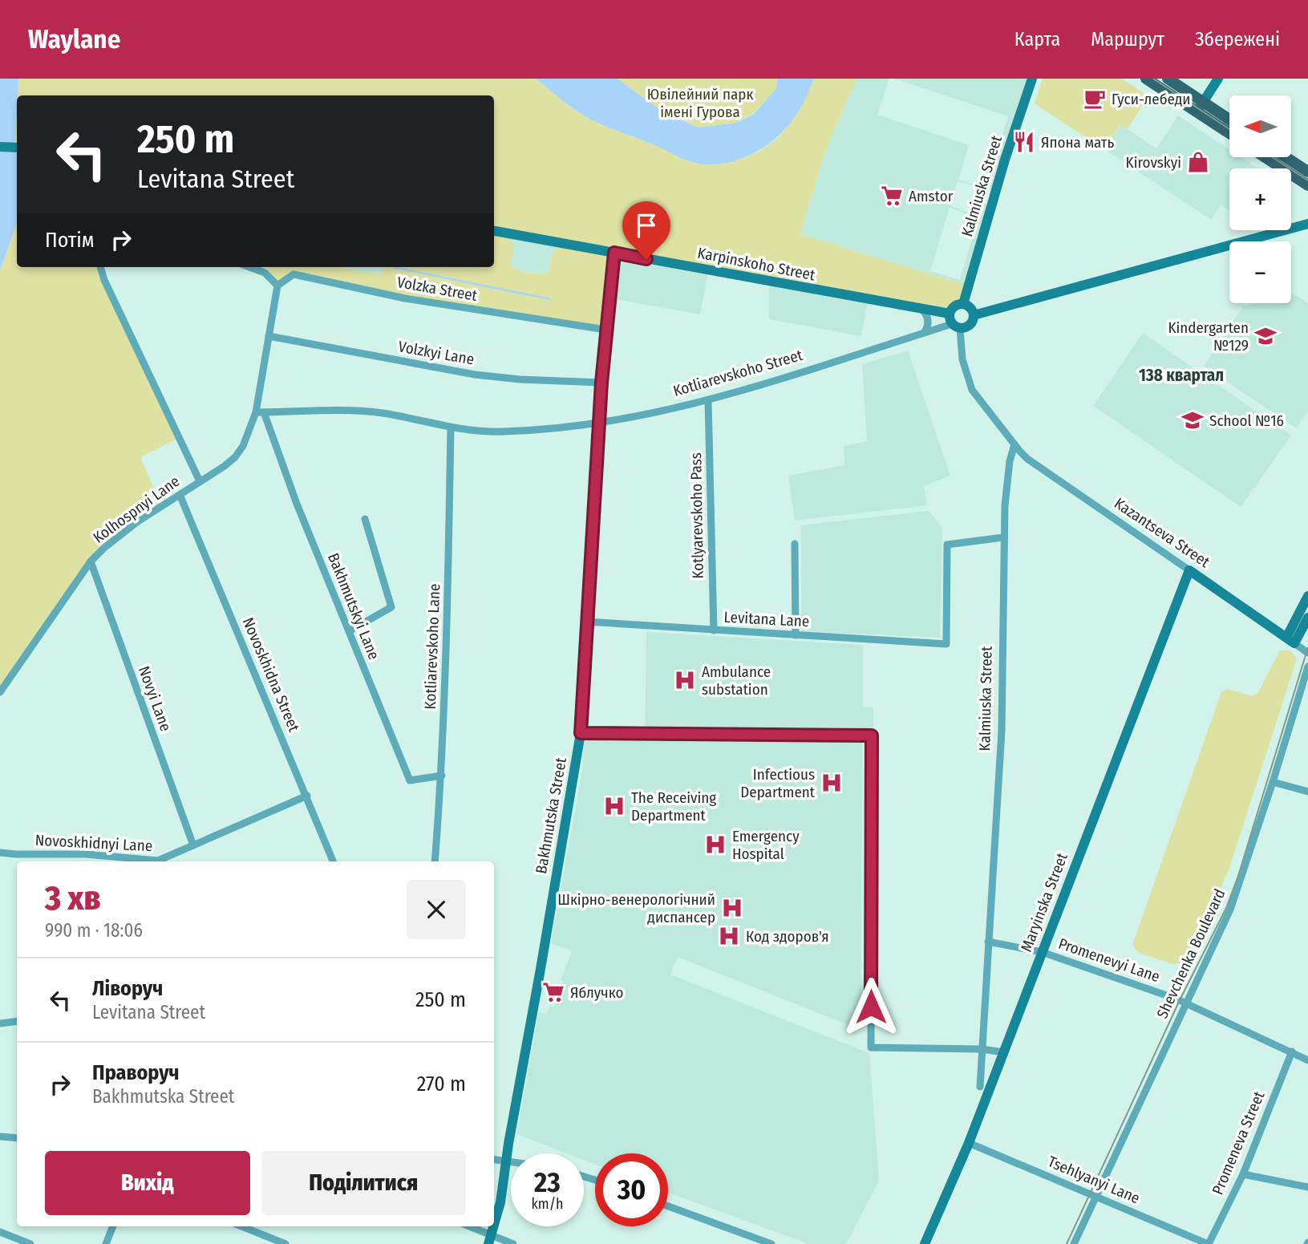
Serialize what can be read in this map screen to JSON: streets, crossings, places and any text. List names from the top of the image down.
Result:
{
  "streets": {
    "street": [
      "Kalmiuska Street",
      "Karpinskoho Street",
      "Volzka Street",
      "Volzkyi Lane",
      "Kotliarevskoho Street",
      "Kolhospnyi Lane",
      "Kotlyarevskoho Pass",
      "Kazantseva Street",
      "Bakhmutskyi Lane",
      "Levitana Lane",
      "Kotliarevskoho Lane",
      "Novoskhidna Street",
      "Novyi Lane",
      "Bakhmutska Street",
      "Novoskhidnyi Lane",
      "Maryinska Street",
      "Shevchenka Boulevard",
      "Promenevyi Lane",
      "Promeneva Street",
      "Tsehlyanyi Lane"
    ]
  },
  "crossings": [
    ["Kalmiuska Street", "Karpinskoho Street"],
    ["Kalmiuska Street", "Kotliarevskoho Street"],
    ["Kalmiuska Street", "Kazantseva Street"],
    ["Kalmiuska Street", "Levitana Lane"],
    ["Kalmiuska Street", "Promenevyi Lane"],
    ["Karpinskoho Street", "Kotliarevskoho Street"],
    ["Karpinskoho Street", "Bakhmutska Street"],
    ["Volzka Street", "Kolhospnyi Lane"],
    ["Volzka Street", "Bakhmutska Street"],
    ["Volzkyi Lane", "Kolhospnyi Lane"],
    ["Volzkyi Lane", "Bakhmutska Street"],
    ["Kotliarevskoho Street", "Kolhospnyi Lane"],
    ["Kotliarevskoho Street", "Kotlyarevskoho Pass"],
    ["Kotliarevskoho Street", "Bakhmutskyi Lane"],
    ["Kotliarevskoho Street", "Kotliarevskoho Lane"],
    ["Kotliarevskoho Street", "Bakhmutska Street"],
    ["Kolhospnyi Lane", "Bakhmutskyi Lane"],
    ["Kolhospnyi Lane", "Novoskhidna Street"],
    ["Kolhospnyi Lane", "Novyi Lane"],
    ["Kotlyarevskoho Pass", "Levitana Lane"],
    ["Kazantseva Street", "Maryinska Street"],
    ["Bakhmutskyi Lane", "Kotliarevskoho Lane"],
    ["Levitana Lane", "Bakhmutska Street"],
    ["Novoskhidna Street", "Novoskhidnyi Lane"],
    ["Novyi Lane", "Novoskhidnyi Lane"],
    ["Maryinska Street", "Promenevyi Lane"],
    ["Maryinska Street", "Tsehlyanyi Lane"],
    ["Shevchenka Boulevard", "Promenevyi Lane"],
    ["Shevchenka Boulevard", "Tsehlyanyi Lane"],
    ["Promenevyi Lane", "Promeneva Street"],
    ["Promeneva Street", "Tsehlyanyi Lane"]
  ],
  "districts": ["138 квартал"],
  "parks": ["Ювілейний парк імені Гурова"],
  "places": {
    "cafe": ["Гуси-лебеди"],
    "restaurant": ["Япона мать"],
    "shop": ["Kirovskyi"],
    "supermarket": ["Amstor", "Яблучко"],
    "school or university": ["Kindergarten №129", "School №16"],
    "hospital": [
      "Ambulance substation",
      "Infectious Department",
      "The Receiving Department",
      "Emergency Hospital",
      "Шкірно-венерологічний диспансер",
      "Код здоров'я"
    ]
  },
  "north": "left",
  "page": {
    "header": "Waylane",
    "nav": ["Карта", "Маршрут", "Збережені"],
    "map_buttons": ["+", "−"],
    "turn": ["250 m", "Levitana Street"],
    "then": "Потім",
    "heading": ["3 хв", "990 m · 18:06"],
    "list": [
      {
        "name": "Ліворуч",
        "note": "Levitana Street",
        "value": "250 m"
      },
      {
        "name": "Праворуч",
        "note": "Bakhmutska Street",
        "value": "270 m"
      }
    ],
    "buttons": ["Вихід", "Поділитися"],
    "speed": "23 km/h",
    "limit": "30"
  }
}
